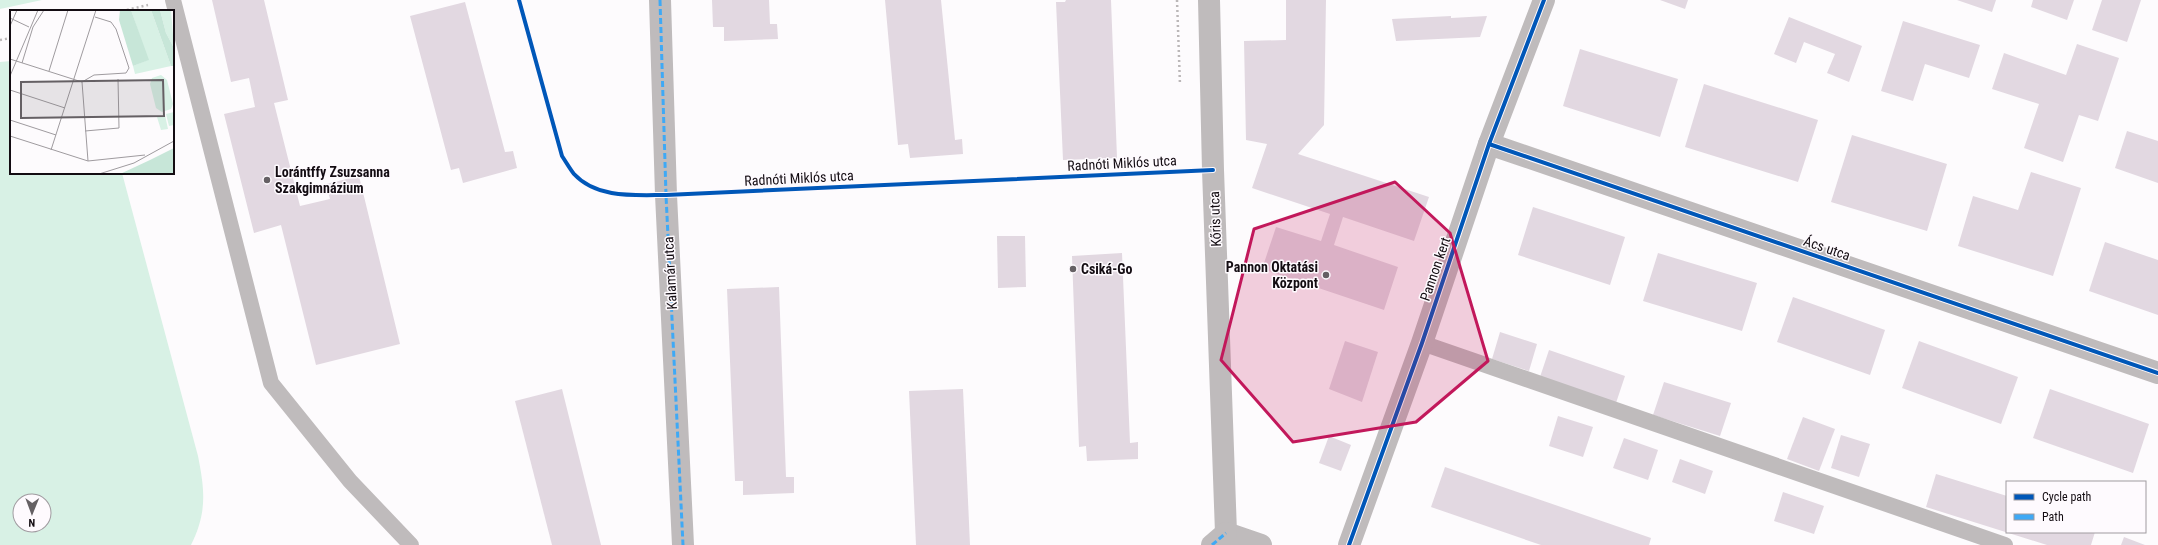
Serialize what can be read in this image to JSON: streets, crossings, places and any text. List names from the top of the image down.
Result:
{
  "streets": {
    "street": [
      "Kőris utca",
      "Ács utca",
      "Pannon kert",
      "Kalamár utca"
    ],
    "cycle path": ["Radnóti Miklós utca"]
  },
  "crossings": [
    ["Ács utca", "Pannon kert"]
  ],
  "places": ["Lorántffy Zsuzsanna Szakgimnázium", "Csiká-Go", "Pannon Oktatási Központ"],
  "legend": ["Cycle path", "Path"],
  "north": "bottom"
}
